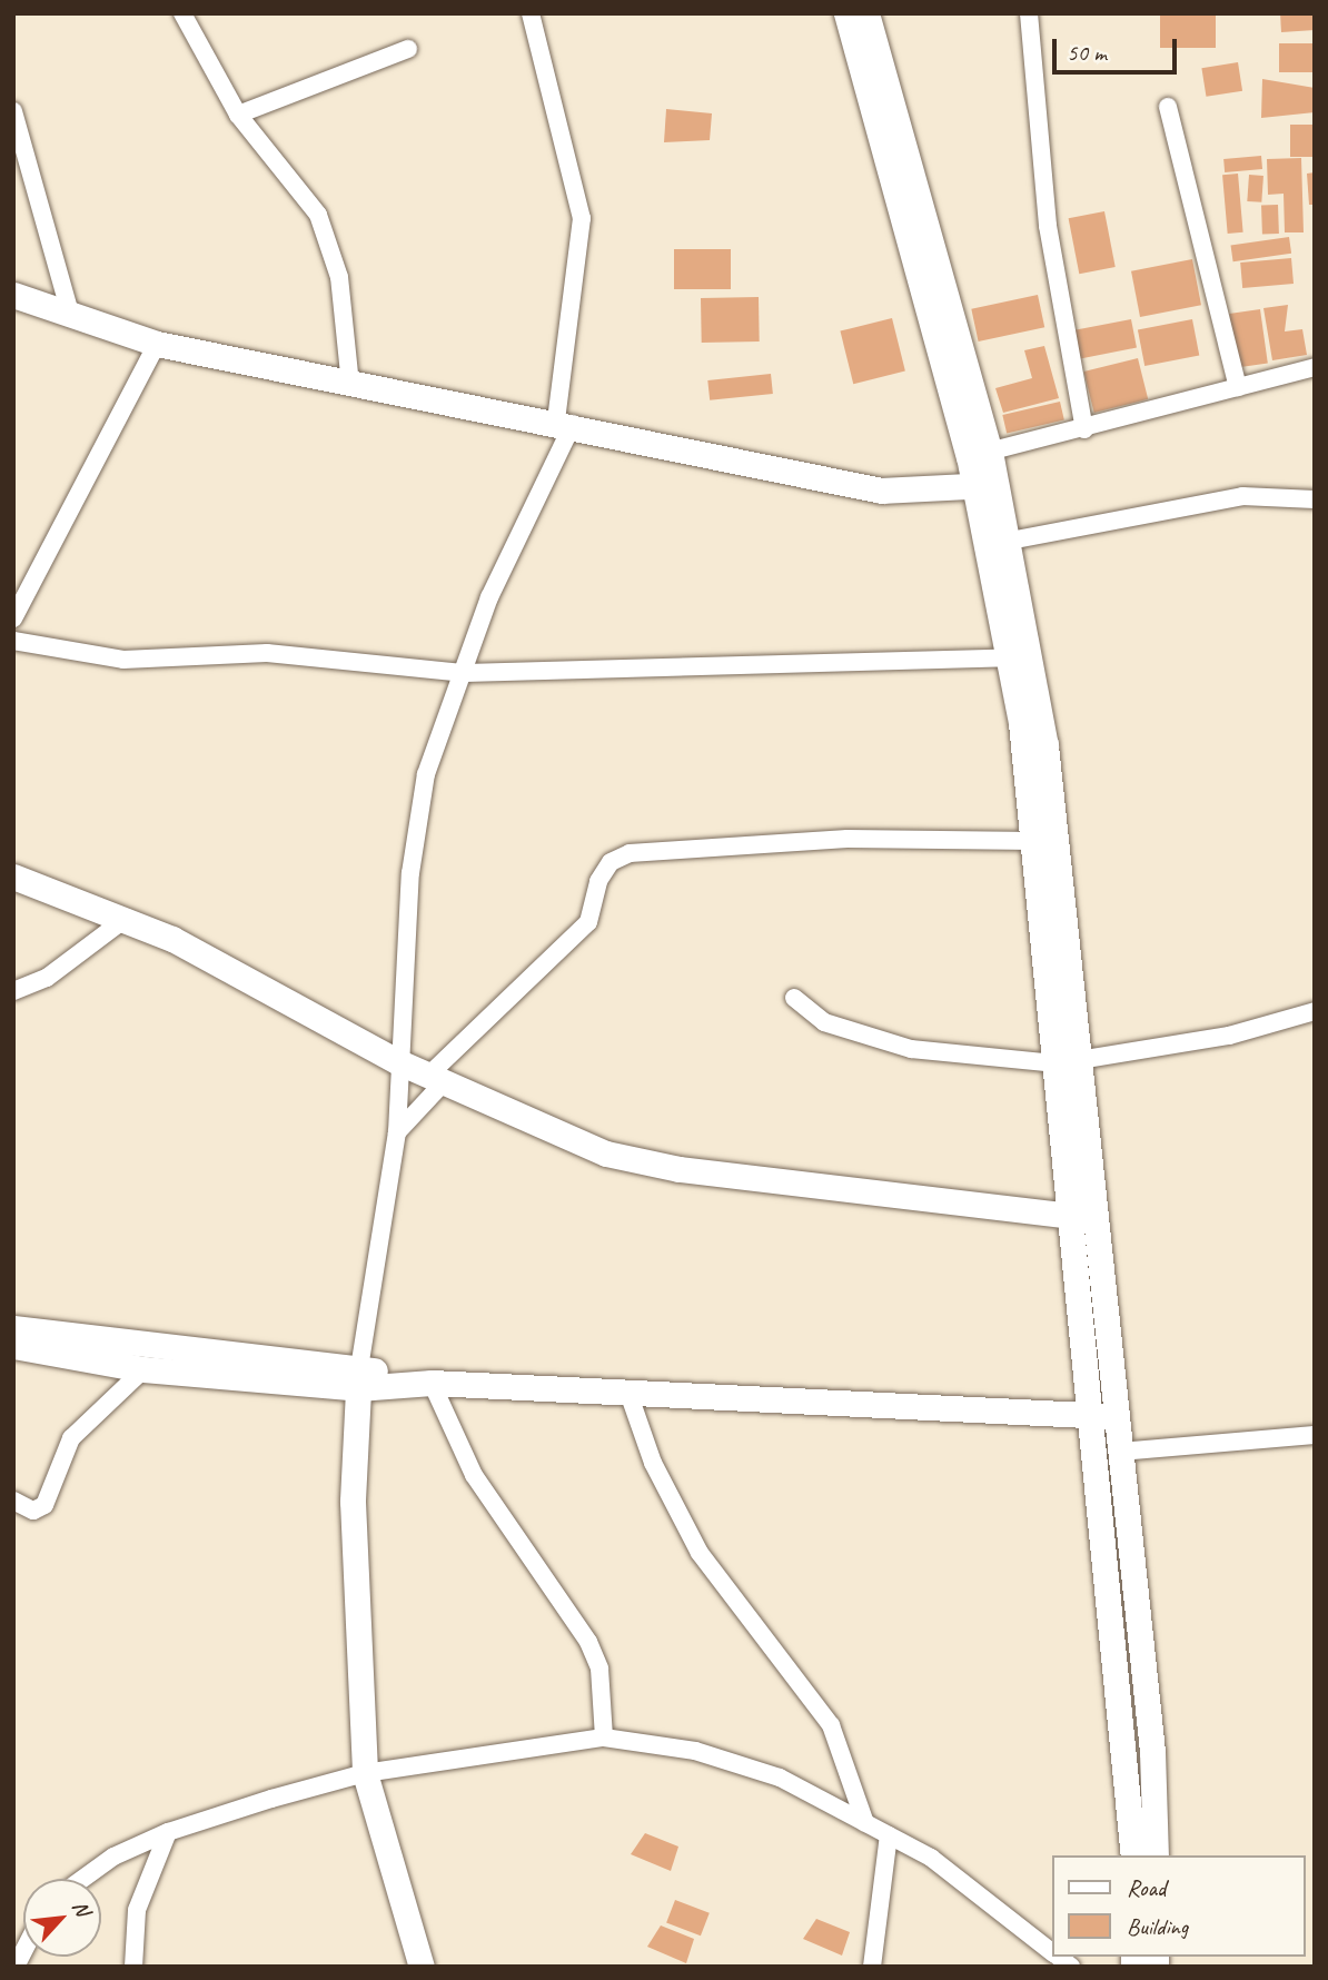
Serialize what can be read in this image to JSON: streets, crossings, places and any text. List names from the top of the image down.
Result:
{
  "legend": ["Road", "Building"],
  "scale_bar": "50 m",
  "north": "top right"
}
